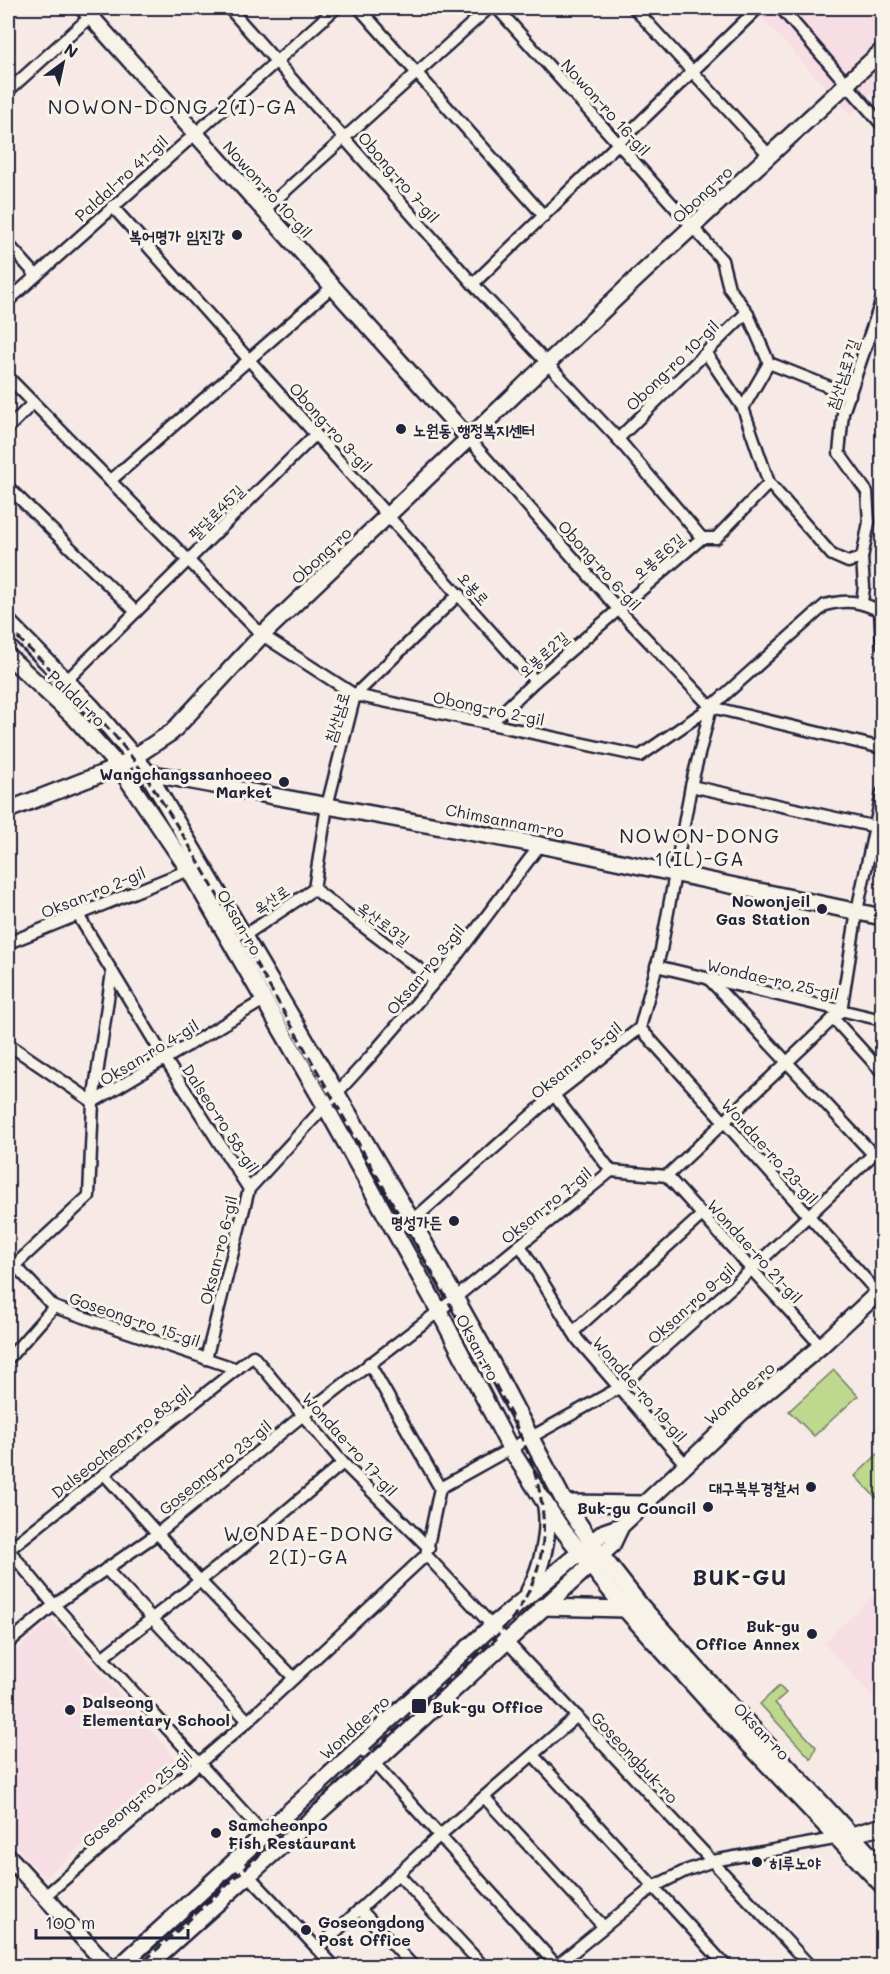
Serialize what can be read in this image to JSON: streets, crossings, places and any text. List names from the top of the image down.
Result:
{
  "streets": {
    "main road": [
      "Nowon-ro 10-gil",
      "Obong-ro",
      "Paldal-ro",
      "Chimsannam-ro",
      "Oksan-ro",
      "Wondae-ro"
    ],
    "street": [
      "Nowon-ro 16-gil",
      "Obong-ro 7-gil",
      "Paldal-ro 41-gil",
      "Obong-ro 10-gil",
      "침산남로7길",
      "Obong-ro 3-gil",
      "팔달로45길",
      "오봉로6길",
      "Obong-ro 6-gil",
      "오봉로",
      "오봉로2길",
      "Obong-ro 2-gil",
      "침산남로",
      "Oksan-ro 2-gil",
      "옥산로",
      "옥산로3길",
      "Oksan-ro 3-gil",
      "Wondae-ro 25-gil",
      "Oksan-ro 4-gil",
      "Oksan-ro 5-gil",
      "Dalseo-ro 58-gil",
      "Wondae-ro 23-gil",
      "Oksan-ro 7-gil",
      "Oksan-ro 6-gil",
      "Wondae-ro 21-gil",
      "Oksan-ro 9-gil",
      "Goseong-ro 15-gil",
      "Wondae-ro 19-gil",
      "Dalseocheon-ro 83-gil",
      "Wondae-ro 17-gil",
      "Goseong-ro 23-gil",
      "Goseongbuk-ro",
      "Goseong-ro 25-gil"
    ]
  },
  "crossings": [
    ["Nowon-ro 16-gil", "Obong-ro"],
    ["Obong-ro 7-gil", "Paldal-ro 41-gil"],
    ["Obong-ro 7-gil", "Obong-ro"],
    ["Paldal-ro 41-gil", "Nowon-ro 10-gil"],
    ["Paldal-ro 41-gil", "Obong-ro 3-gil"],
    ["Nowon-ro 10-gil", "Obong-ro"],
    ["Nowon-ro 10-gil", "Obong-ro 6-gil"],
    ["Obong-ro", "Obong-ro 3-gil"],
    ["Obong-ro", "Obong-ro 6-gil"],
    ["Obong-ro", "오봉로"],
    ["Obong-ro", "Paldal-ro"],
    ["Obong-ro", "Obong-ro 2-gil"],
    ["Obong-ro", "Chimsannam-ro"],
    ["Obong-ro", "Oksan-ro"],
    ["Obong-ro 3-gil", "팔달로45길"],
    ["Obong-ro 3-gil", "오봉로"],
    ["팔달로45길", "Obong-ro 2-gil"],
    ["오봉로6길", "Obong-ro 6-gil"],
    ["오봉로6길", "오봉로2길"],
    ["Obong-ro 6-gil", "오봉로2길"],
    ["Obong-ro 6-gil", "Obong-ro 2-gil"],
    ["Obong-ro 6-gil", "Oksan-ro 5-gil"],
    ["오봉로", "오봉로2길"],
    ["오봉로", "침산남로"],
    ["오봉로2길", "Obong-ro 2-gil"],
    ["Paldal-ro", "Chimsannam-ro"],
    ["Paldal-ro", "Oksan-ro"],
    ["Obong-ro 2-gil", "침산남로"],
    ["Obong-ro 2-gil", "Oksan-ro 5-gil"],
    ["침산남로", "Chimsannam-ro"],
    ["침산남로", "옥산로"],
    ["침산남로", "옥산로3길"],
    ["Chimsannam-ro", "Oksan-ro"],
    ["Chimsannam-ro", "Oksan-ro 3-gil"],
    ["Chimsannam-ro", "Oksan-ro 5-gil"],
    ["Oksan-ro 2-gil", "Oksan-ro"],
    ["Oksan-ro 2-gil", "Dalseo-ro 58-gil"],
    ["옥산로", "옥산로3길"],
    ["Oksan-ro", "Oksan-ro 3-gil"],
    ["Oksan-ro", "Oksan-ro 4-gil"],
    ["Oksan-ro", "Oksan-ro 7-gil"],
    ["Oksan-ro", "Oksan-ro 6-gil"],
    ["Oksan-ro", "Oksan-ro 9-gil"],
    ["Oksan-ro", "Wondae-ro"],
    ["Oksan-ro", "Goseong-ro 23-gil"],
    ["옥산로3길", "Oksan-ro 3-gil"],
    ["Oksan-ro 3-gil", "Oksan-ro 6-gil"],
    ["Wondae-ro 25-gil", "Oksan-ro 5-gil"],
    ["Oksan-ro 4-gil", "Dalseo-ro 58-gil"],
    ["Oksan-ro 4-gil", "Goseong-ro 15-gil"],
    ["Oksan-ro 5-gil", "Wondae-ro 23-gil"],
    ["Dalseo-ro 58-gil", "Oksan-ro 6-gil"],
    ["Wondae-ro 23-gil", "Oksan-ro 9-gil"],
    ["Wondae-ro 23-gil", "Wondae-ro"],
    ["Oksan-ro 7-gil", "Wondae-ro 21-gil"],
    ["Oksan-ro 7-gil", "Wondae-ro 19-gil"],
    ["Oksan-ro 7-gil", "Goseong-ro 23-gil"],
    ["Oksan-ro 6-gil", "Goseong-ro 15-gil"],
    ["Wondae-ro 21-gil", "Oksan-ro 9-gil"],
    ["Wondae-ro 21-gil", "Wondae-ro 19-gil"],
    ["Wondae-ro 21-gil", "Wondae-ro"],
    ["Oksan-ro 9-gil", "Wondae-ro 19-gil"],
    ["Goseong-ro 15-gil", "Dalseocheon-ro 83-gil"],
    ["Wondae-ro 19-gil", "Wondae-ro"],
    ["Dalseocheon-ro 83-gil", "Wondae-ro 17-gil"],
    ["Wondae-ro 17-gil", "Goseong-ro 23-gil"],
    ["Wondae-ro 17-gil", "Goseong-ro 25-gil"]
  ],
  "districts": [
    "NOWON-DONG 2(I)-GA",
    "NOWON-DONG 1(IL)-GA",
    "WONDAE-DONG 2(I)-GA",
    "BUK-GU"
  ],
  "places": {
    "other": [
      "복어명가 임진강",
      "노원동 행정복지센터",
      "Wangchangssanhoeeo Market",
      "Nowonjeil Gas Station",
      "명성가든",
      "대구북부경찰서",
      "Buk-gu Council",
      "Buk-gu Office Annex",
      "Dalseong Elementary School",
      "Samcheonpo Fish Restaurant",
      "히루노야",
      "Goseongdong Post Office"
    ],
    "transit": ["Buk-gu Office"]
  },
  "scale_bar": "100 m",
  "north": "top right"
}
